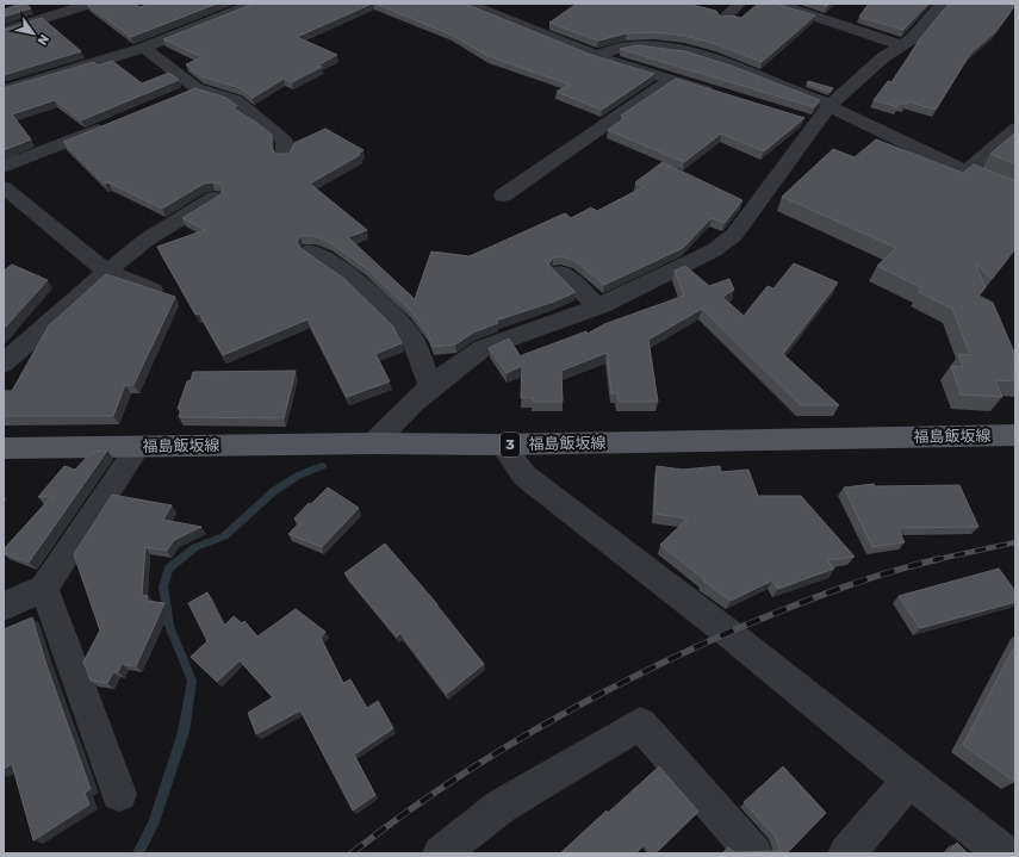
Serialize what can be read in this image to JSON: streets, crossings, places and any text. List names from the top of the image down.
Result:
{
  "streets": {
    "main road": ["福島飯坂線", "3"]
  },
  "north": "bottom right"
}
